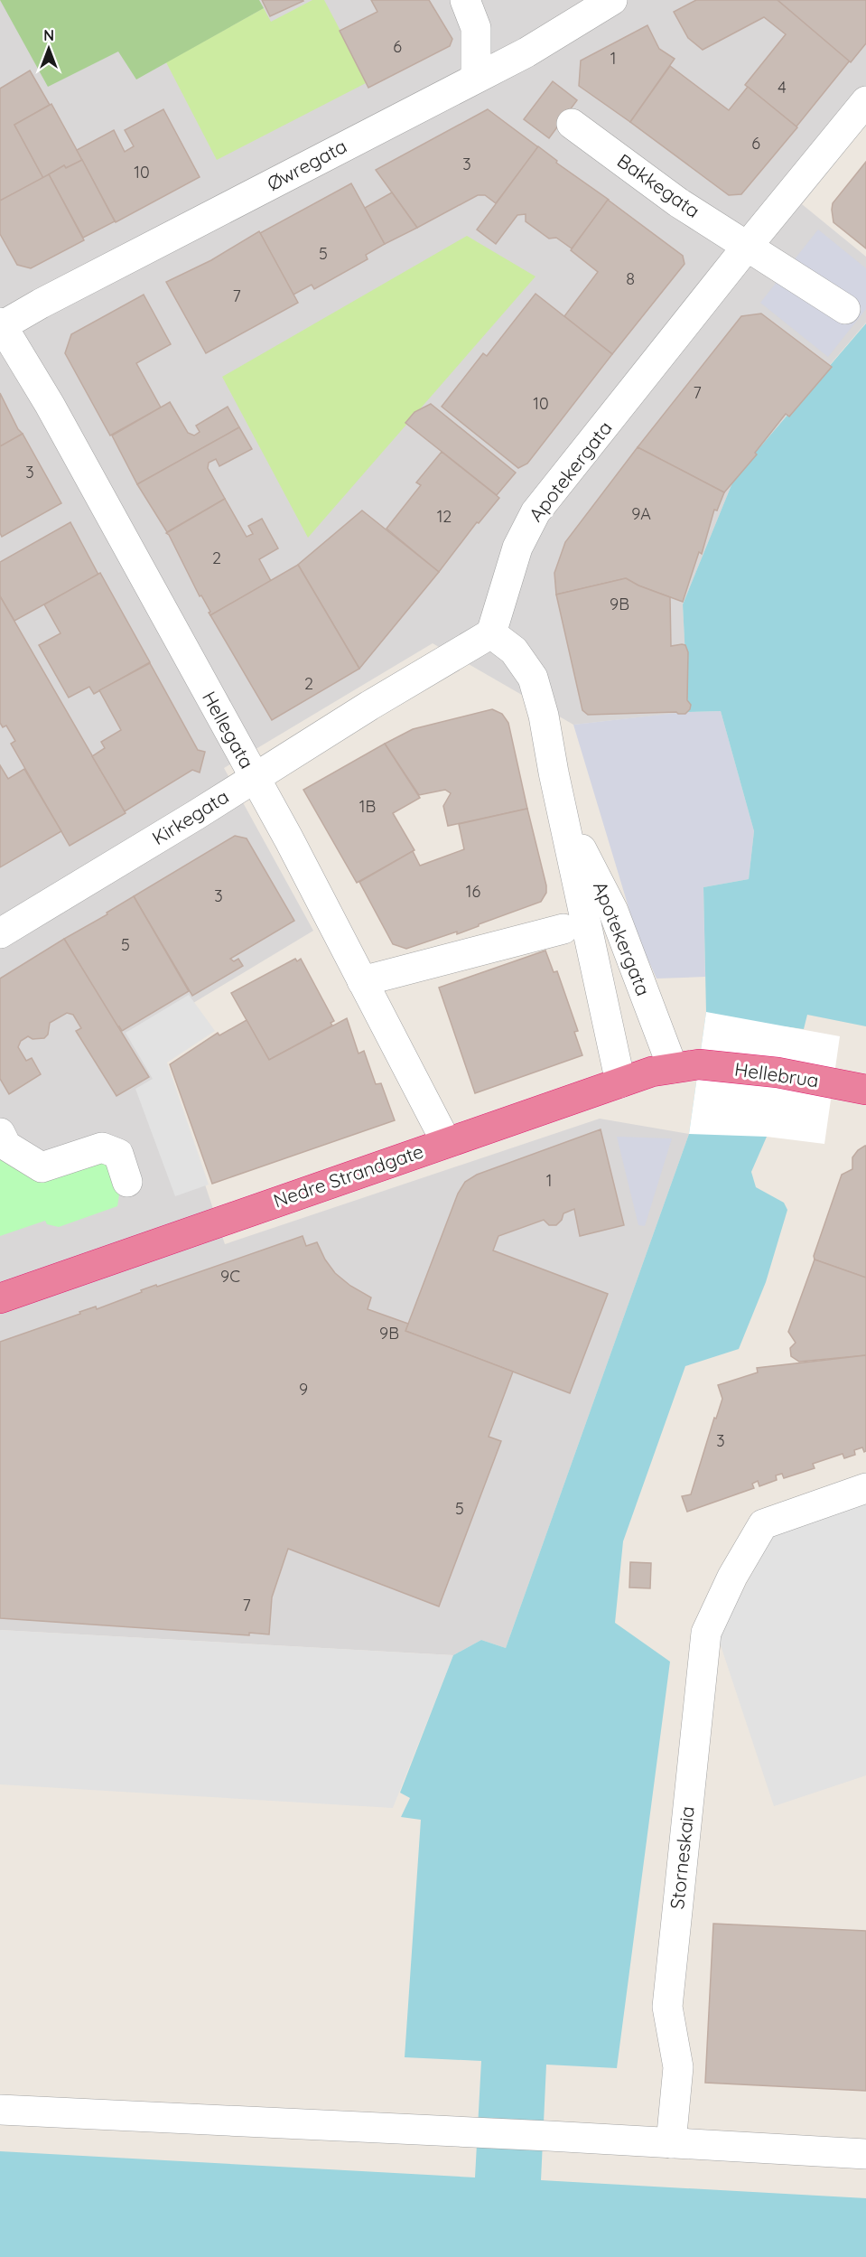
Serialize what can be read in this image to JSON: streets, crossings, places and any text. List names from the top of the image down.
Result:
{
  "streets": {
    "highway": ["Hellebrua", "Nedre Strandgate"],
    "street": [
      "Øwregata",
      "Bakkegata",
      "Apotekergata",
      "Hellegata",
      "Kirkegata",
      "Storneskaia"
    ]
  },
  "crossings": [
    ["Øwregata", "Hellegata"],
    ["Bakkegata", "Apotekergata"],
    ["Apotekergata", "Kirkegata"],
    ["Apotekergata", "Hellebrua"],
    ["Apotekergata", "Nedre Strandgate"],
    ["Hellegata", "Kirkegata"],
    ["Hellegata", "Nedre Strandgate"],
    ["Hellebrua", "Nedre Strandgate"]
  ],
  "house_numbers": [
    "6",
    "1",
    "4",
    "6",
    "3",
    "10",
    "5",
    "8",
    "7",
    "7",
    "10",
    "3",
    "9A",
    "12",
    "2",
    "9B",
    "2",
    "1B",
    "16",
    "3",
    "5",
    "1",
    "9C",
    "9B",
    "9",
    "3",
    "5",
    "7"
  ],
  "north": "top"
}
